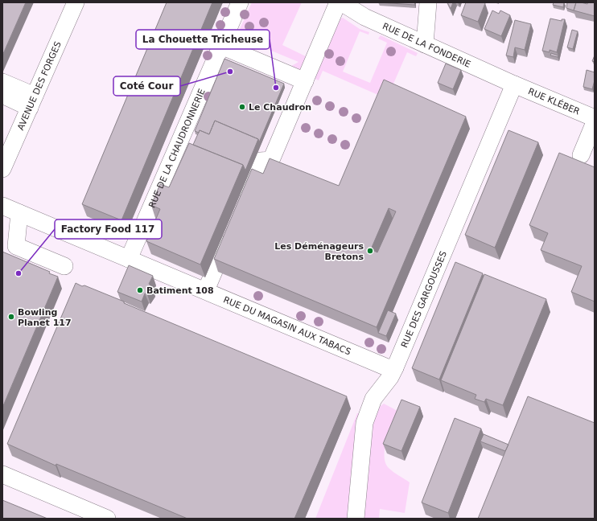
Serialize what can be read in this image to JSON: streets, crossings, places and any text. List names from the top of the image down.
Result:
{
  "streets": {
    "street": [
      "RUE DE LA FONDERIE",
      "AVENUE DES FORGES",
      "RUE KLÉBER",
      "RUE DE LA CHAUDRONNERIE",
      "RUE DES GARGOUSSES",
      "RUE DU MAGASIN AUX TABACS"
    ]
  },
  "crossings": [
    ["RUE DE LA FONDERIE", "RUE KLÉBER"],
    ["RUE DE LA FONDERIE", "RUE DES GARGOUSSES"],
    ["RUE KLÉBER", "RUE DES GARGOUSSES"],
    ["RUE DE LA CHAUDRONNERIE", "RUE DU MAGASIN AUX TABACS"],
    ["RUE DES GARGOUSSES", "RUE DU MAGASIN AUX TABACS"]
  ],
  "places": [
    "Coté Cour",
    "La Chouette Tricheuse",
    "Le Chaudron",
    "Les Déménageurs Bretons",
    "Factory Food 117",
    "Batiment 108",
    "Bowling Planet 117"
  ]
}
